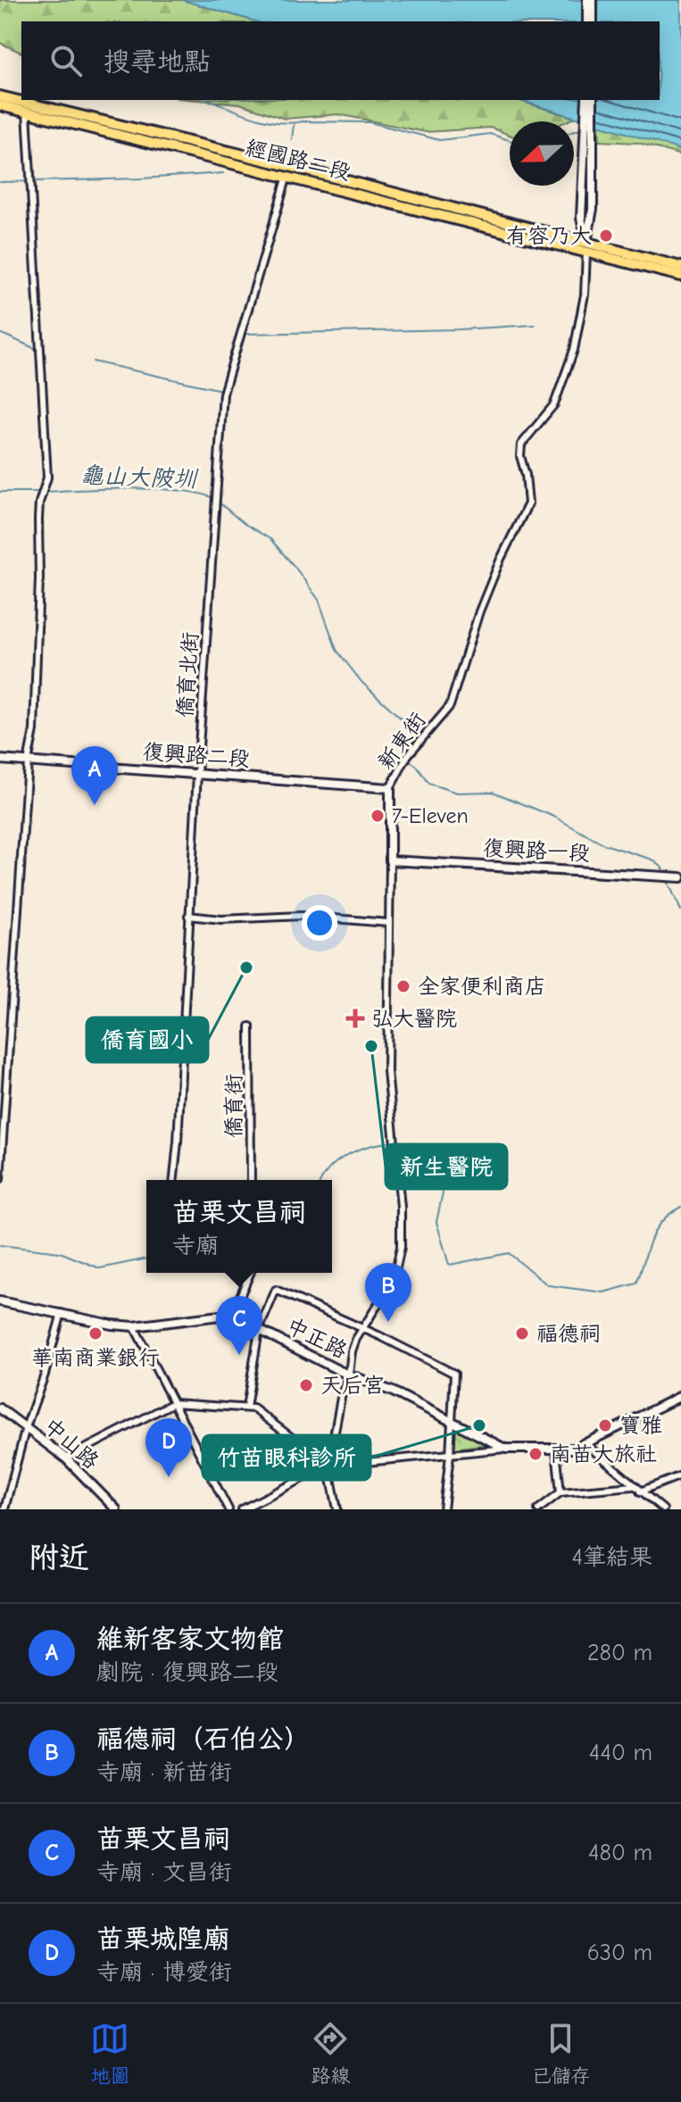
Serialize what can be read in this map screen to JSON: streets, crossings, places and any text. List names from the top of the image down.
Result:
{
  "streets": {
    "main road": ["經國路二段"],
    "street": [
      "僑育北街",
      "新東街",
      "復興路二段",
      "復興路一段",
      "僑育街",
      "中正路",
      "中山路"
    ]
  },
  "crossings": [
    ["經國路二段", "僑育北街"],
    ["經國路二段", "新東街"],
    ["僑育北街", "復興路二段"],
    ["新東街", "復興路二段"],
    ["新東街", "復興路一段"],
    ["新東街", "中正路"]
  ],
  "water": ["龜山大陂圳"],
  "places": {
    "other": [
      "有容乃大",
      "7-Eleven",
      "僑育國小",
      "全家便利商店",
      "新生醫院",
      "華南商業銀行",
      "福德祠",
      "天后宮",
      "竹苗眼科診所",
      "寶雅",
      "南苗大旅社"
    ],
    "health": ["弘大醫院"]
  },
  "north": "left",
  "page": {
    "search": "搜尋地點",
    "pins": [
      "A",
      "B",
      "C",
      "D"
    ],
    "popup": ["苗栗文昌祠", "寺廟"],
    "heading": ["附近", "4筆結果"],
    "list": [
      {
        "mark": "A",
        "name": "維新客家文物館",
        "note": "劇院 · 復興路二段",
        "value": "280 m"
      },
      {
        "mark": "B",
        "name": "福德祠（石伯公）",
        "note": "寺廟 · 新苗街",
        "value": "440 m"
      },
      {
        "mark": "C",
        "name": "苗栗文昌祠",
        "note": "寺廟 · 文昌街",
        "value": "480 m"
      },
      {
        "mark": "D",
        "name": "苗栗城隍廟",
        "note": "寺廟 · 博愛街",
        "value": "630 m"
      }
    ],
    "nav": ["地圖", "路線", "已儲存"]
  }
}
